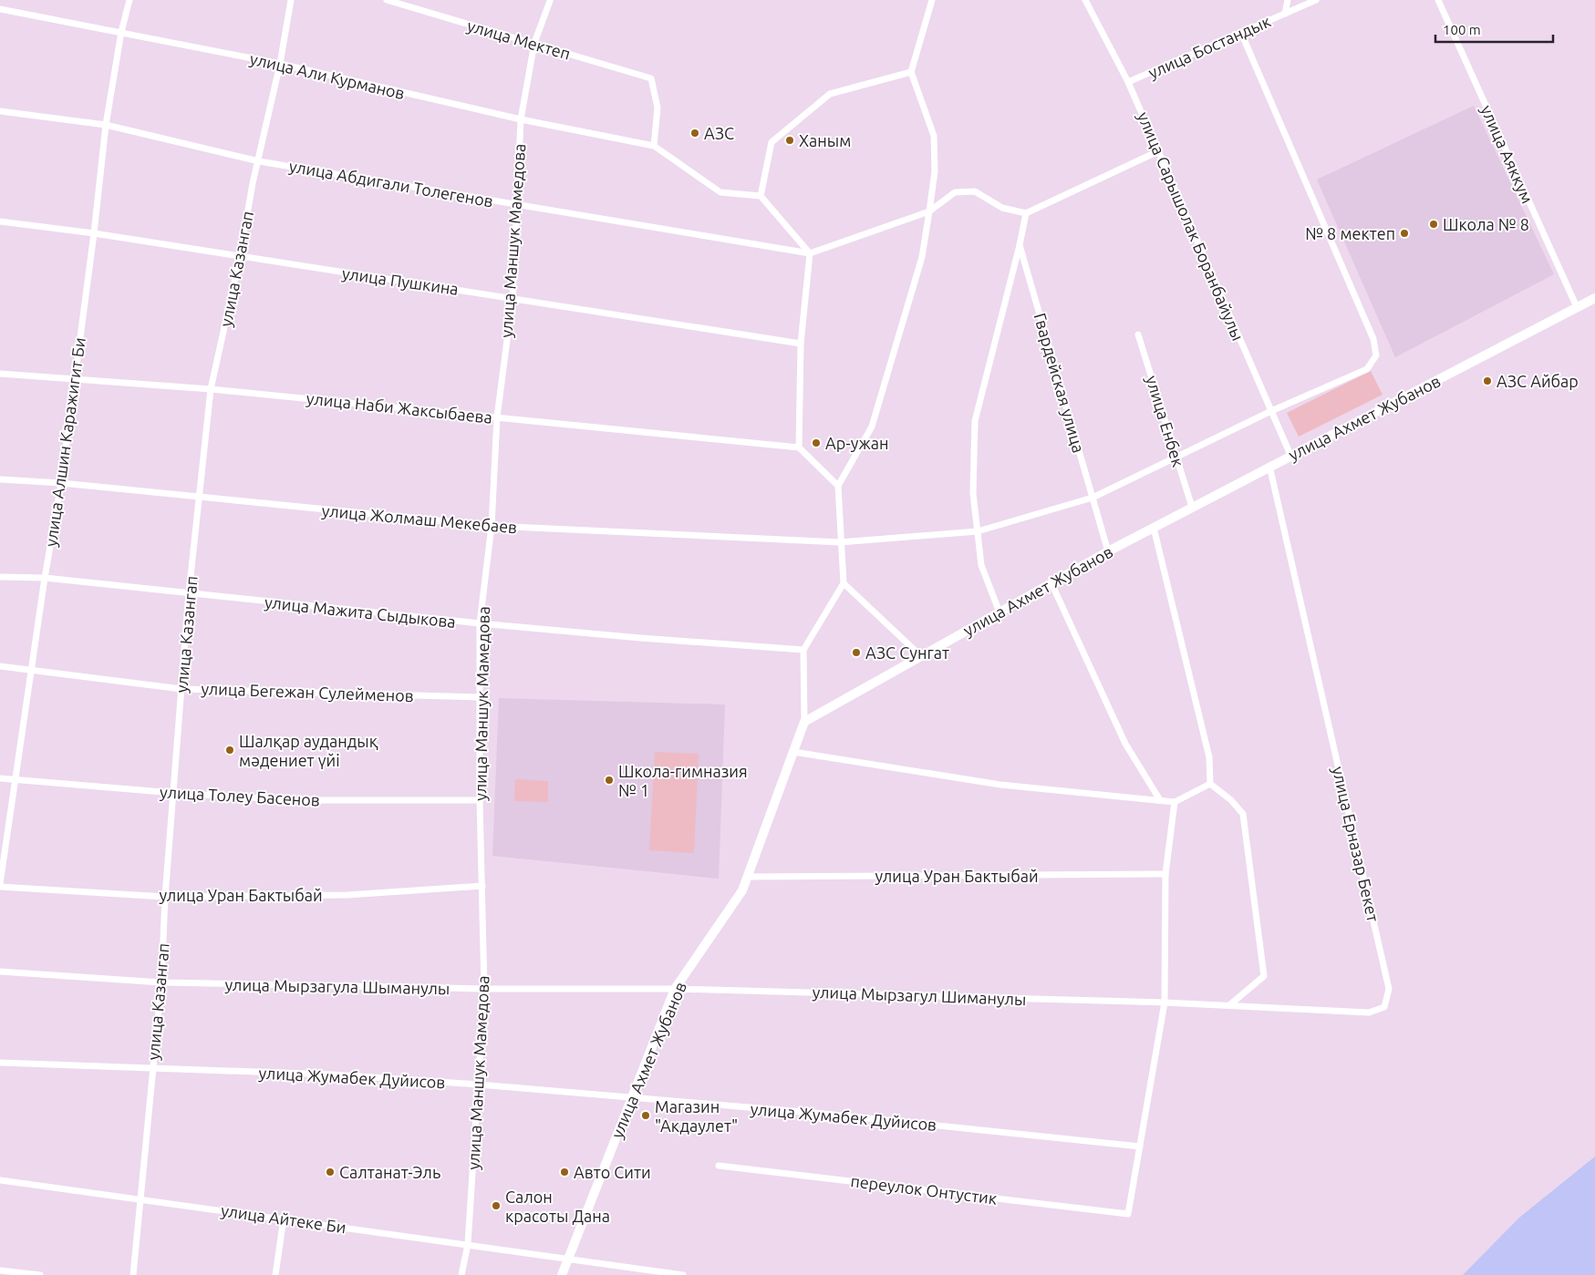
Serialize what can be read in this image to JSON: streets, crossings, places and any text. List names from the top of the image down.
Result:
{
  "streets": {
    "main road": ["улица Ахмет Жубанов"],
    "street": [
      "улица Мектеп",
      "улица Бостандык",
      "улица Али Курманов",
      "улица Аяккум",
      "улица Абдигали Толегенов",
      "улица Сарышолак Боранбайулы",
      "улица Маншук Мамедова",
      "улица Казангап",
      "улица Пушкина",
      "Гвардейская улица",
      "улица Наби Жаксыбаева",
      "улица Енбек",
      "улица Алшин Каражигит Би",
      "улица Жолмаш Мекебаев",
      "улица Мажита Сыдыкова",
      "улица Бегежан Сулейменов",
      "улица Толеу Басенов",
      "улица Ерназар Бекет",
      "улица Уран Бактыбай",
      "улица Мырзагула Шыманулы",
      "улица Мырзагул Шиманулы",
      "улица Жумабек Дуйисов",
      "переулок Онтустик",
      "улица Айтеке Би"
    ]
  },
  "crossings": [
    ["улица Мектеп", "улица Али Курманов"],
    ["улица Мектеп", "улица Маншук Мамедова"],
    ["улица Бостандык", "улица Сарышолак Боранбайулы"],
    ["улица Бостандык", "улица Жолмаш Мекебаев"],
    ["улица Али Курманов", "улица Маншук Мамедова"],
    ["улица Али Курманов", "улица Казангап"],
    ["улица Али Курманов", "улица Алшин Каражигит Би"],
    ["улица Аяккум", "улица Ахмет Жубанов"],
    ["улица Абдигали Толегенов", "улица Маншук Мамедова"],
    ["улица Абдигали Толегенов", "улица Казангап"],
    ["улица Абдигали Толегенов", "улица Алшин Каражигит Би"],
    ["улица Сарышолак Боранбайулы", "улица Ахмет Жубанов"],
    ["улица Сарышолак Боранбайулы", "улица Жолмаш Мекебаев"],
    ["улица Маншук Мамедова", "улица Пушкина"],
    ["улица Маншук Мамедова", "улица Наби Жаксыбаева"],
    ["улица Маншук Мамедова", "улица Жолмаш Мекебаев"],
    ["улица Маншук Мамедова", "улица Мажита Сыдыкова"],
    ["улица Маншук Мамедова", "улица Бегежан Сулейменов"],
    ["улица Маншук Мамедова", "улица Толеу Басенов"],
    ["улица Маншук Мамедова", "улица Уран Бактыбай"],
    ["улица Маншук Мамедова", "улица Мырзагула Шыманулы"],
    ["улица Маншук Мамедова", "улица Жумабек Дуйисов"],
    ["улица Маншук Мамедова", "улица Айтеке Би"],
    ["улица Казангап", "улица Пушкина"],
    ["улица Казангап", "улица Наби Жаксыбаева"],
    ["улица Казангап", "улица Жолмаш Мекебаев"],
    ["улица Казангап", "улица Мажита Сыдыкова"],
    ["улица Казангап", "улица Бегежан Сулейменов"],
    ["улица Казангап", "улица Толеу Басенов"],
    ["улица Казангап", "улица Уран Бактыбай"],
    ["улица Казангап", "улица Мырзагула Шыманулы"],
    ["улица Казангап", "улица Жумабек Дуйисов"],
    ["улица Казангап", "улица Айтеке Би"],
    ["улица Пушкина", "улица Алшин Каражигит Би"],
    ["Гвардейская улица", "улица Ахмет Жубанов"],
    ["Гвардейская улица", "улица Жолмаш Мекебаев"],
    ["улица Наби Жаксыбаева", "улица Алшин Каражигит Би"],
    ["улица Ахмет Жубанов", "улица Енбек"],
    ["улица Ахмет Жубанов", "улица Ерназар Бекет"],
    ["улица Ахмет Жубанов", "улица Уран Бактыбай"],
    ["улица Ахмет Жубанов", "улица Мырзагула Шыманулы"],
    ["улица Ахмет Жубанов", "улица Мырзагул Шиманулы"],
    ["улица Ахмет Жубанов", "улица Жумабек Дуйисов"],
    ["улица Ахмет Жубанов", "улица Айтеке Би"],
    ["улица Енбек", "улица Жолмаш Мекебаев"],
    ["улица Алшин Каражигит Би", "улица Жолмаш Мекебаев"],
    ["улица Алшин Каражигит Би", "улица Мажита Сыдыкова"],
    ["улица Алшин Каражигит Би", "улица Бегежан Сулейменов"],
    ["улица Алшин Каражигит Би", "улица Толеу Басенов"],
    ["улица Алшин Каражигит Би", "улица Уран Бактыбай"],
    ["улица Ерназар Бекет", "улица Мырзагул Шиманулы"],
    ["улица Мырзагула Шыманулы", "улица Мырзагул Шиманулы"],
    ["улица Жумабек Дуйисов", "переулок Онтустик"]
  ],
  "places": [
    "АЗС",
    "Ханым",
    "Школа № 8",
    "№ 8 мектеп",
    "АЗС Айбар",
    "Ар-ужан",
    "АЗС Сунгат",
    "Шалқар аудандық мәдениет үйі",
    "Школа-гимназия № 1",
    "Магазин \"Акдаулет\"",
    "Салтанат-Эль",
    "Авто Сити",
    "Салон красоты Дана"
  ],
  "scale_bar": "100 m"
}
